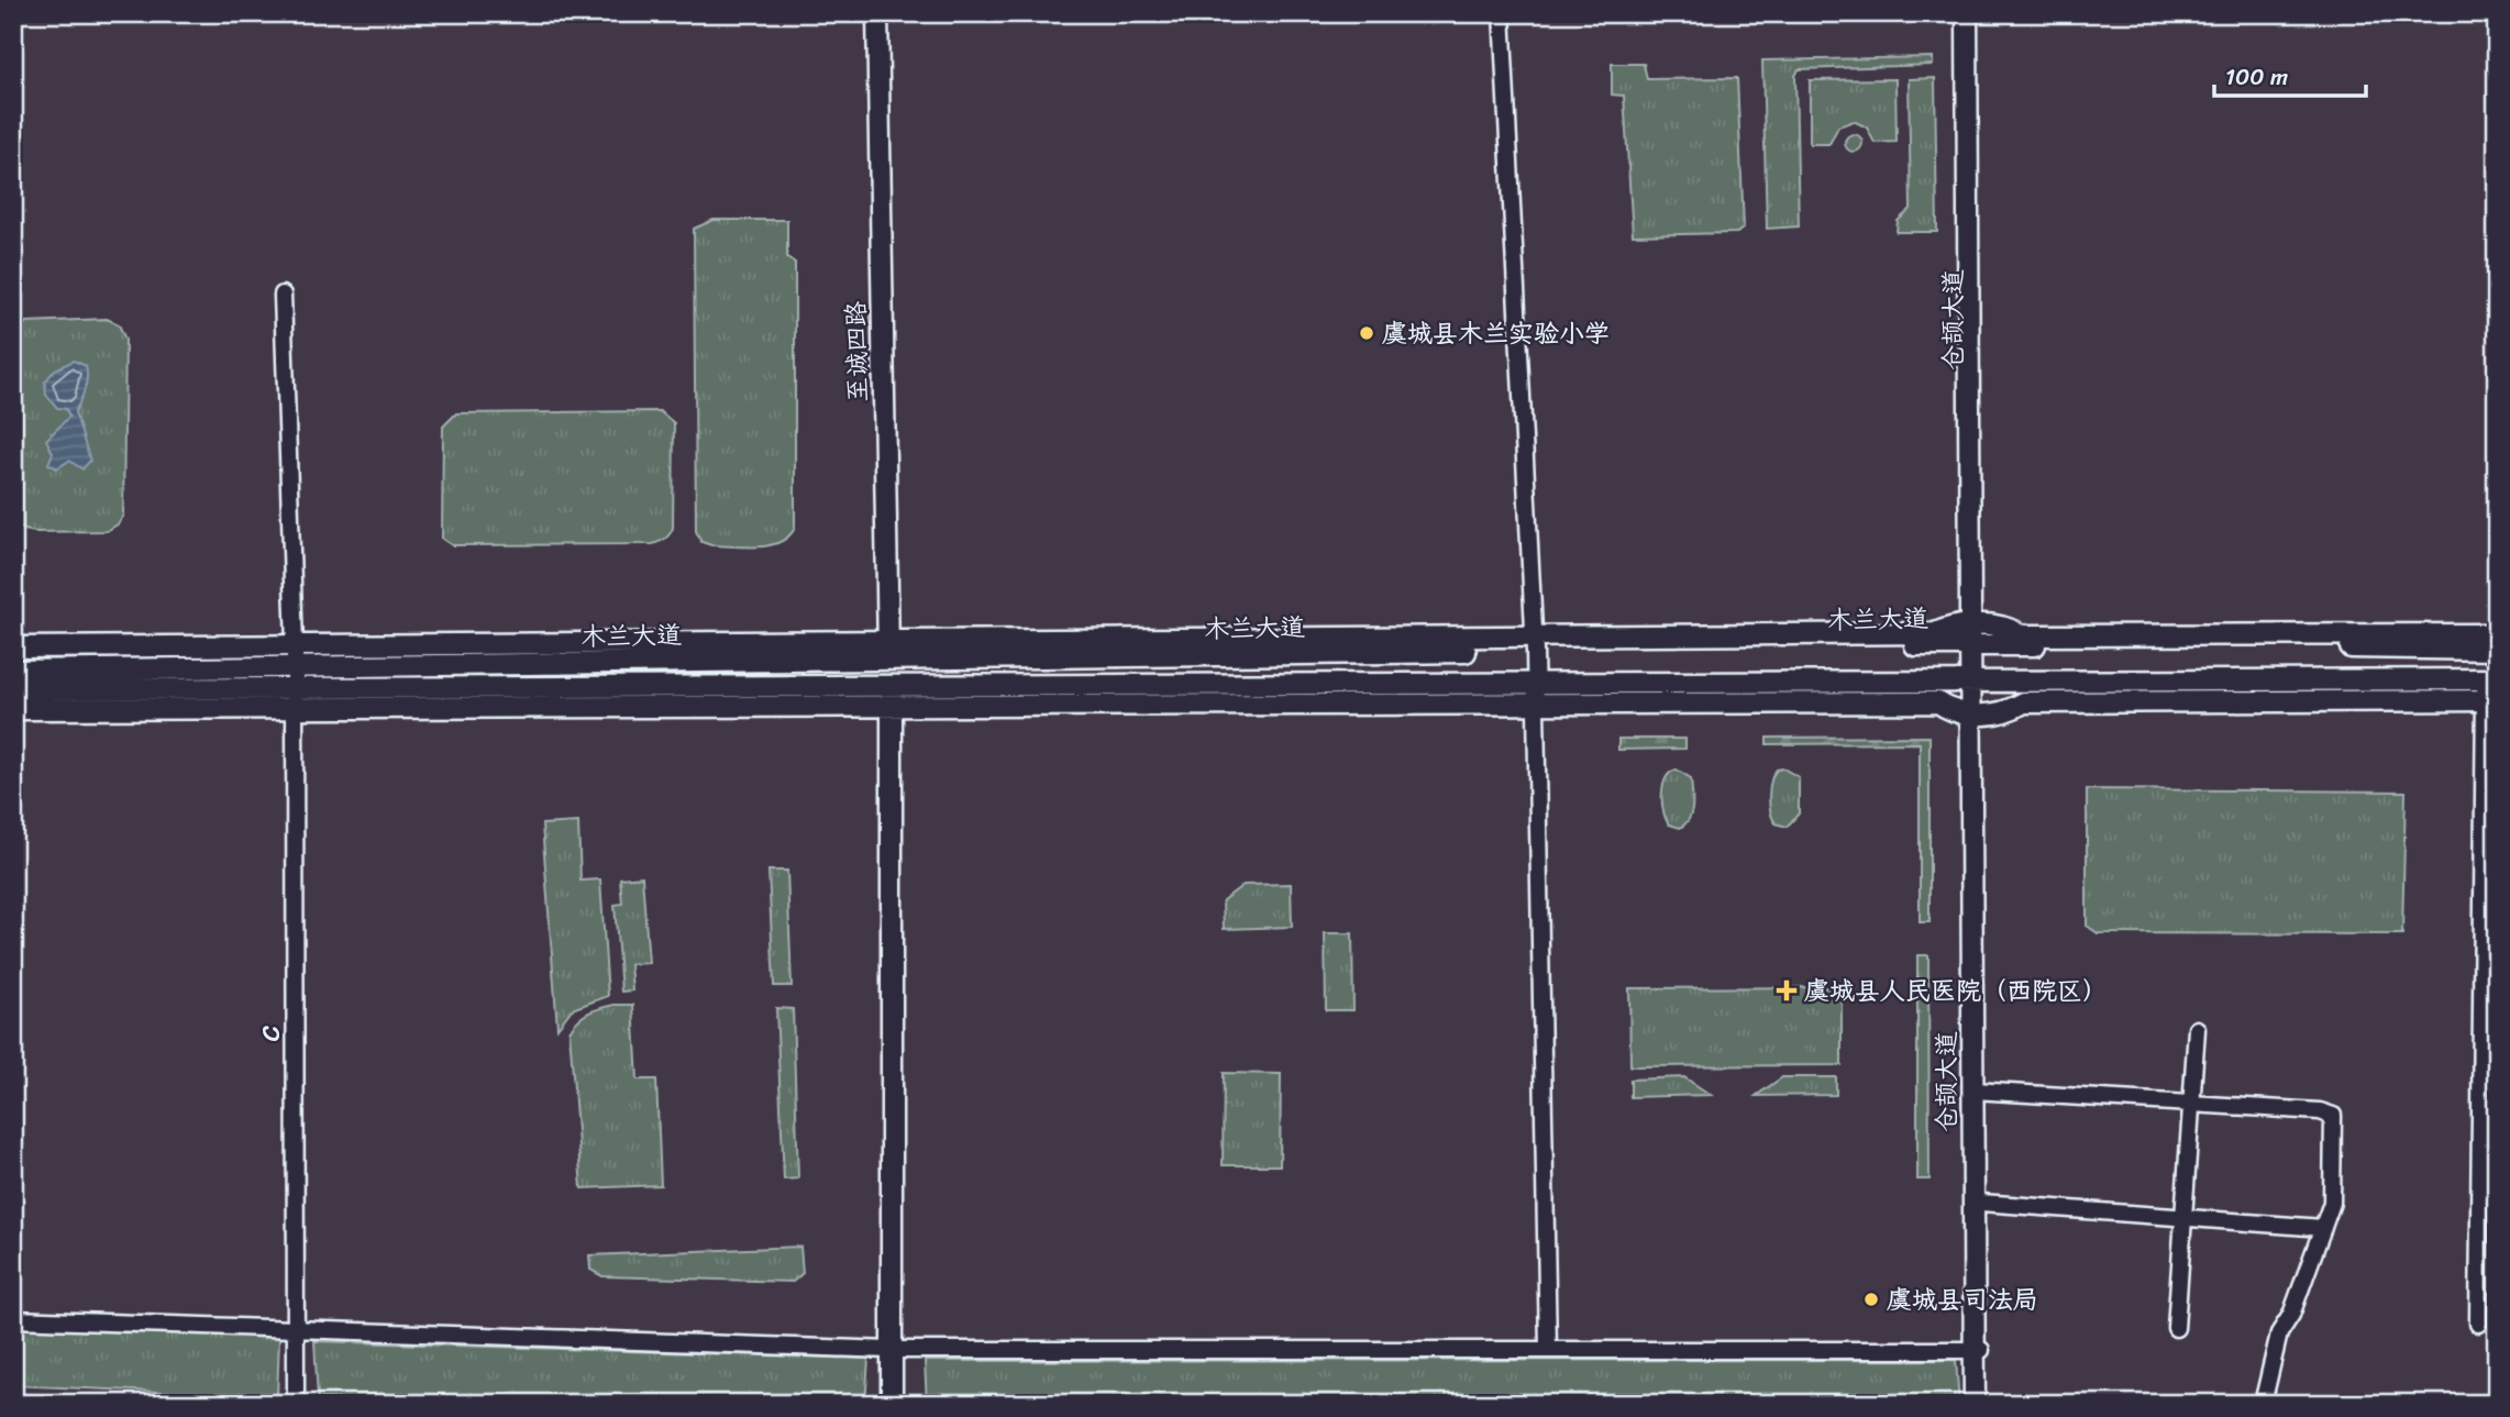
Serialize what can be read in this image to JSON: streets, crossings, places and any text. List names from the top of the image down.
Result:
{
  "streets": {
    "main road": ["仓颉大道", "至诚四路", "木兰大道"],
    "street": ["C"]
  },
  "crossings": [
    ["仓颉大道", "木兰大道"],
    ["至诚四路", "木兰大道"],
    ["木兰大道", "C"]
  ],
  "places": {
    "other": ["虞城县木兰实验小学", "虞城县司法局"],
    "health": ["虞城县人民医院（西院区）"]
  },
  "scale_bar": "100 m"
}
